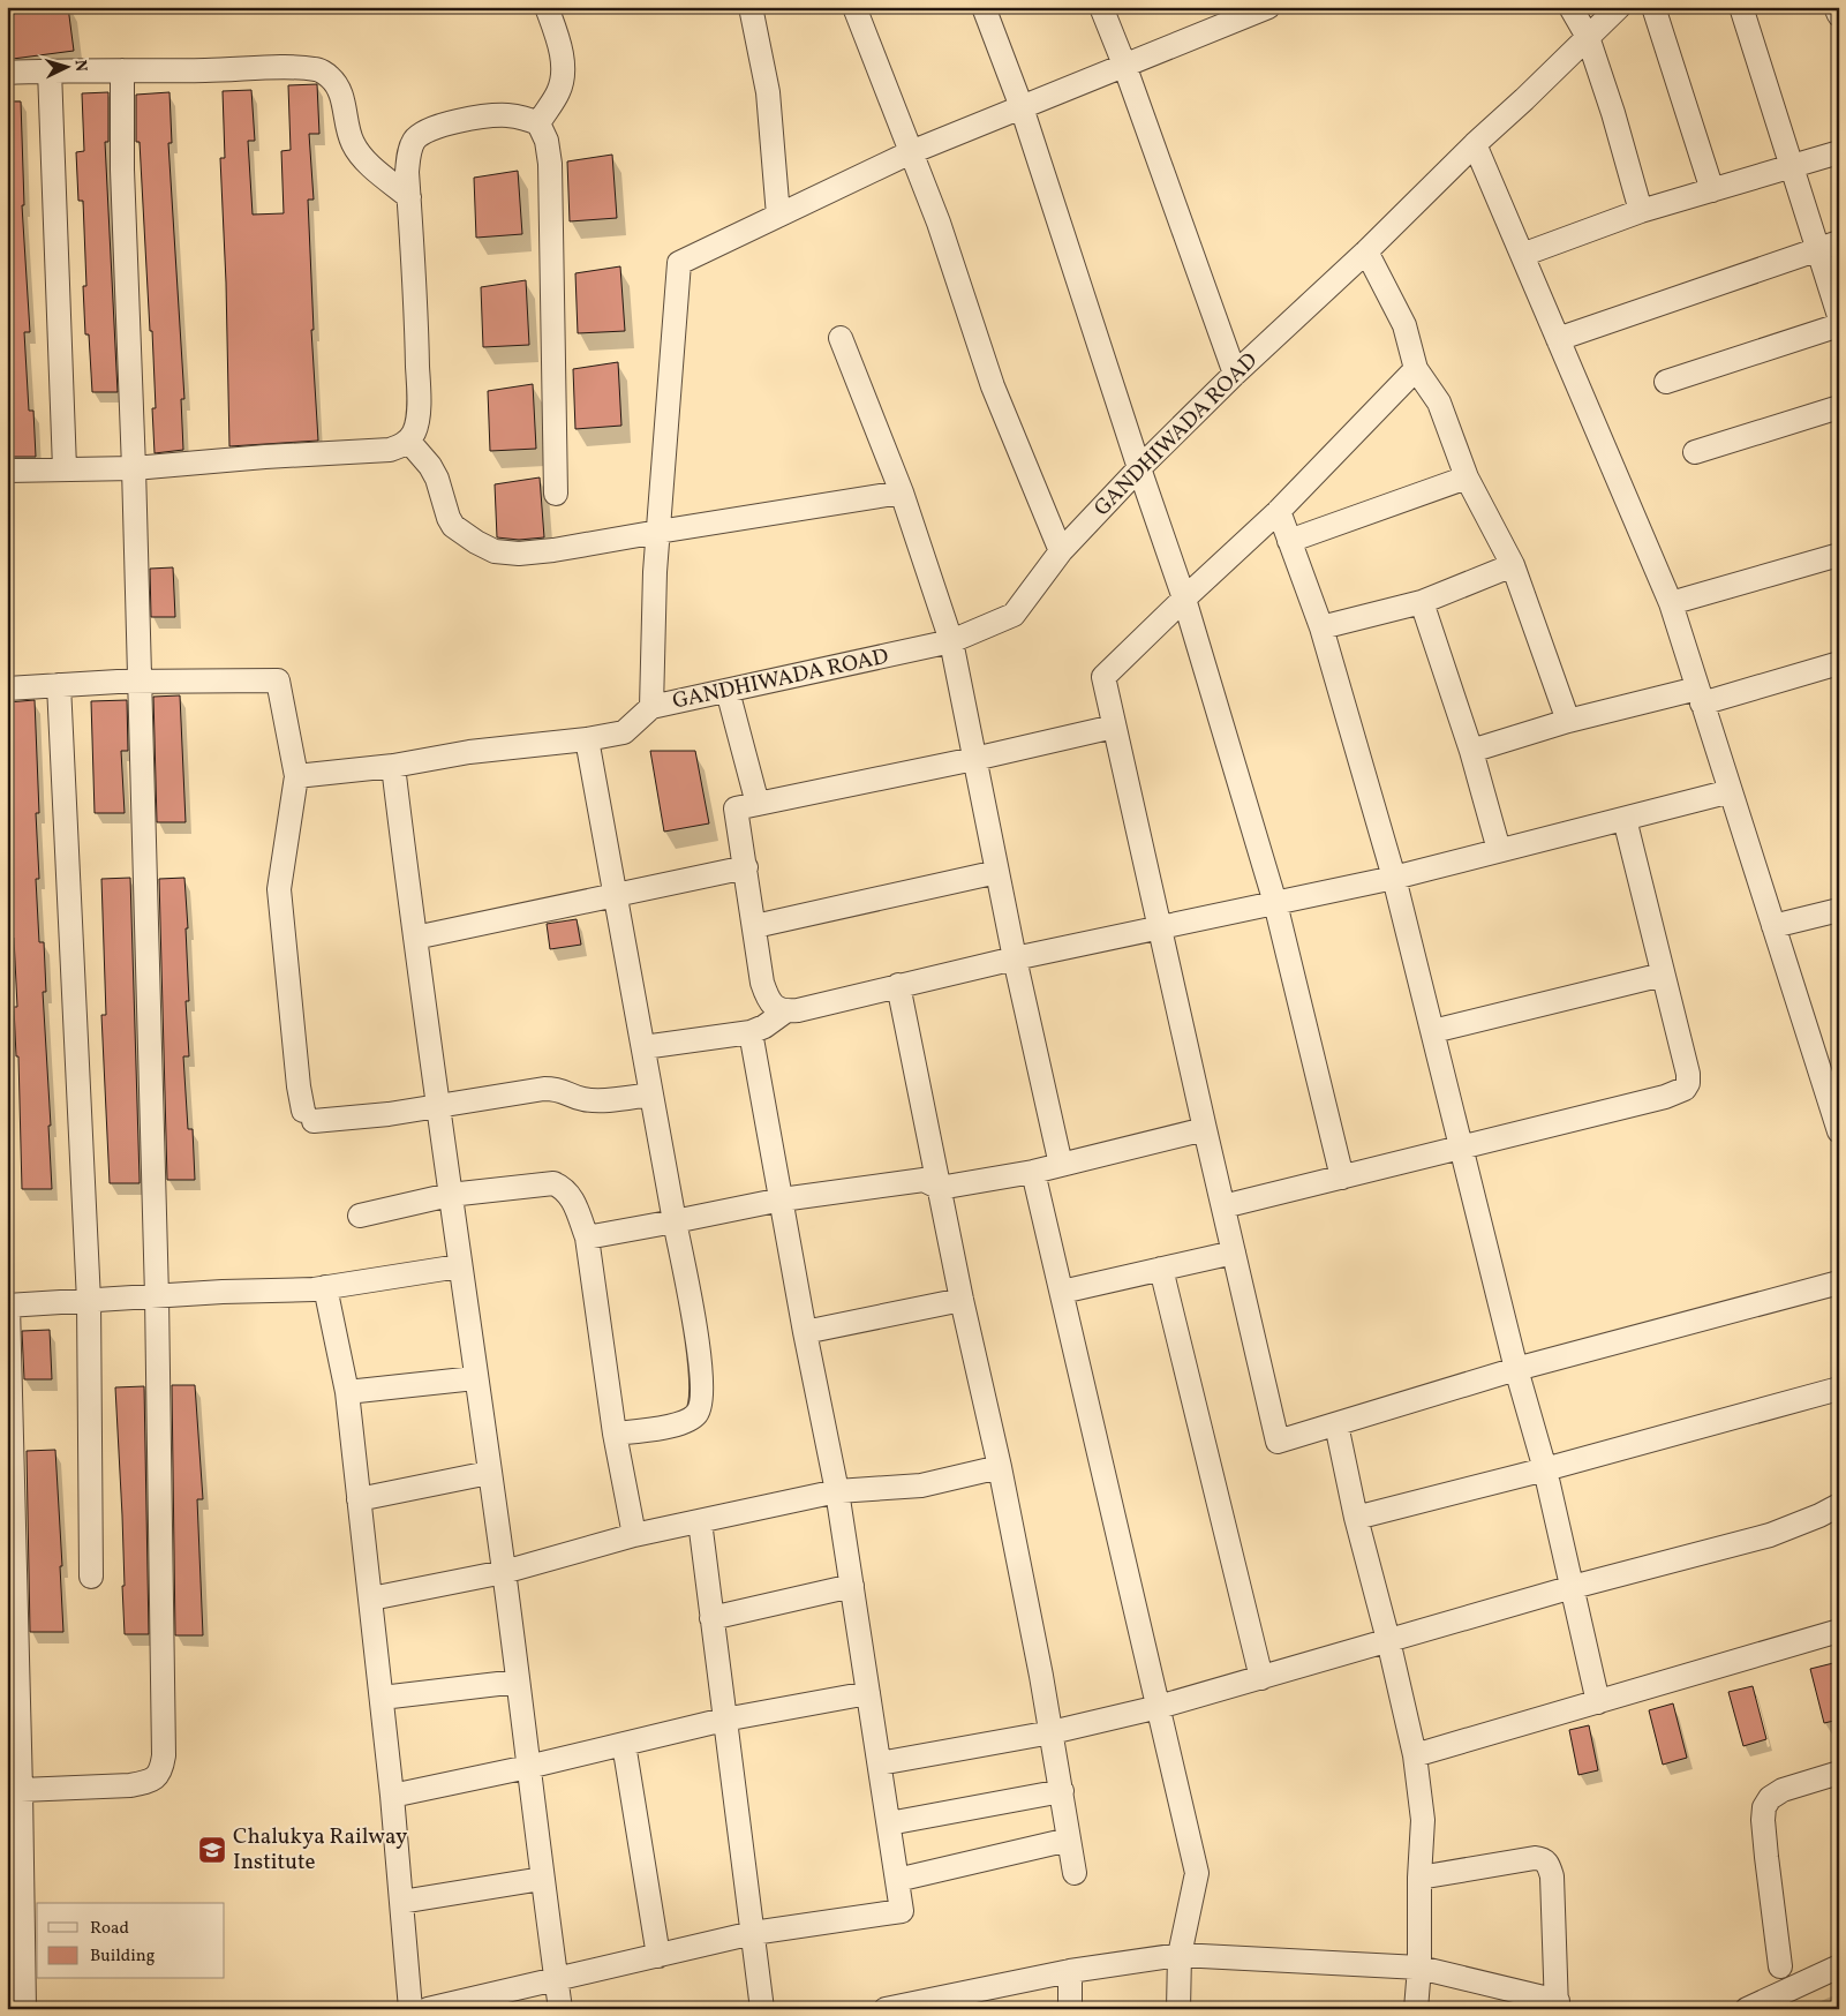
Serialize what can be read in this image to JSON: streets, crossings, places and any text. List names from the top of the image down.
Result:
{
  "streets": {
    "street": ["GANDHIWADA ROAD"]
  },
  "places": {
    "school or university": ["Chalukya Railway Institute"]
  },
  "legend": ["Road", "Building"],
  "north": "right"
}
